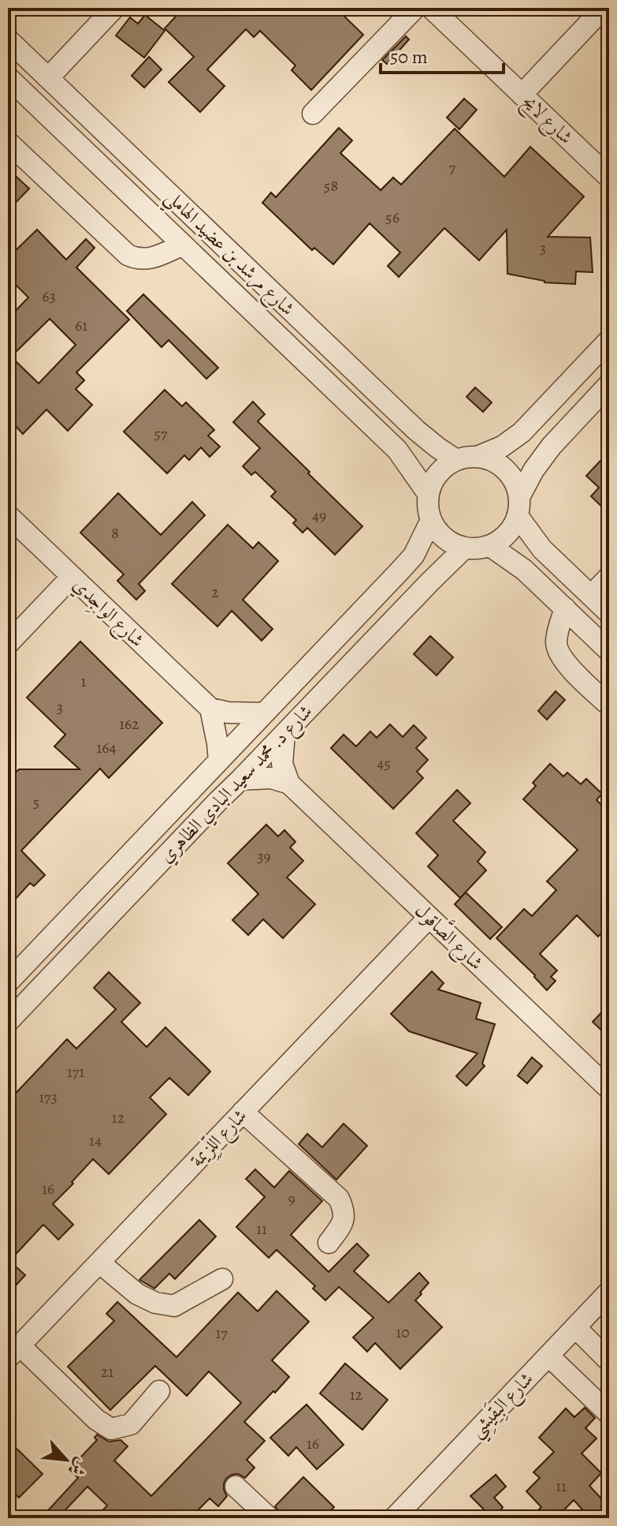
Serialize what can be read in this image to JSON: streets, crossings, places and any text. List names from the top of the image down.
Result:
{
  "streets": {
    "street": [
      "شارع لايح",
      "شارع مرشد بن عضيد الهاملي",
      "شارع الواجِدي",
      "شارع د. محمد سعيد البادي الظاهري",
      "شارع الصَّاقول",
      "شارع اللِّزِيمة",
      "شارع البِقَيشِي"
    ]
  },
  "crossings": [
    ["شارع مرشد بن عضيد الهاملي", "شارع د. محمد سعيد البادي الظاهري"],
    ["شارع الصَّاقول", "شارع اللِّزِيمة"]
  ],
  "house_numbers": [
    "7",
    "58",
    "56",
    "3",
    "63",
    "61",
    "57",
    "49",
    "8",
    "2",
    "1",
    "3",
    "162",
    "164",
    "45",
    "5",
    "39",
    "171",
    "173",
    "12",
    "14",
    "16",
    "9",
    "11",
    "10",
    "17",
    "21",
    "12",
    "16",
    "11"
  ],
  "scale_bar": "50 m",
  "north": "bottom right"
}
